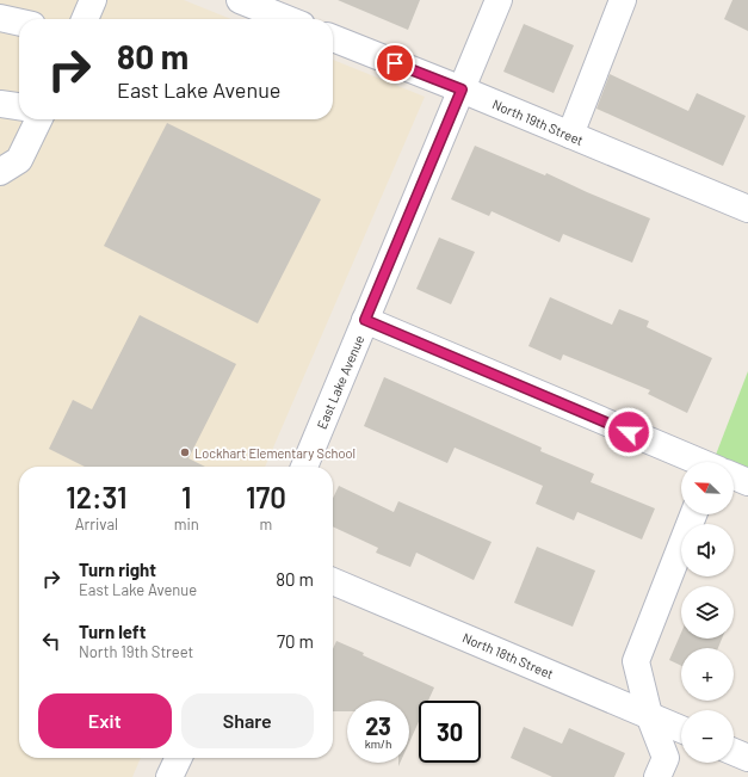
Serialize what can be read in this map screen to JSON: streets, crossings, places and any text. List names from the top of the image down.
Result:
{
  "streets": {
    "street": ["North 19th Street", "East Lake Avenue", "North 18th Street"]
  },
  "crossings": [
    ["North 19th Street", "East Lake Avenue"]
  ],
  "places": ["Lockhart Elementary School"],
  "north": "top left",
  "page": {
    "turn": ["80 m", "East Lake Avenue"],
    "map_buttons": ["+", "−"],
    "eta": [
      "12:31",
      "Arrival",
      "1",
      "min",
      "170",
      "m"
    ],
    "list": [
      {
        "name": "Turn right",
        "note": "East Lake Avenue",
        "value": "80 m"
      },
      {
        "name": "Turn left",
        "note": "North 19th Street",
        "value": "70 m"
      }
    ],
    "buttons": ["Exit", "Share"],
    "speed": "23 km/h",
    "limit": "30"
  }
}
